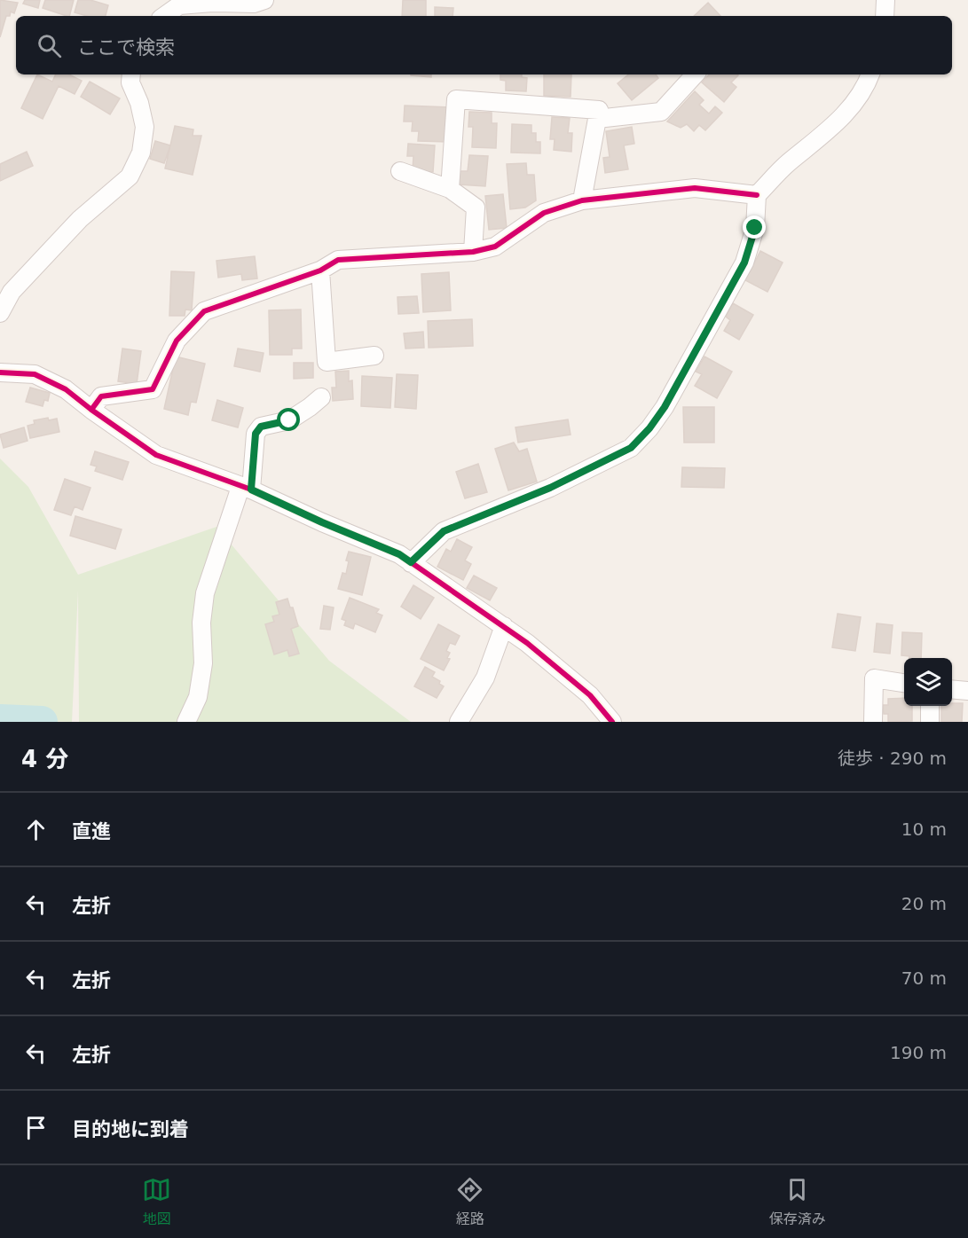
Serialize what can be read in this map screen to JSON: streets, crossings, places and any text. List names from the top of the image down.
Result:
{
  "page": {
    "search": "ここで検索",
    "heading": ["4 分", "徒歩 · 290 m"],
    "list": [
      ["直進", "10 m"],
      ["左折", "20 m"],
      ["左折", "70 m"],
      ["左折", "190 m"],
      "目的地に到着"
    ],
    "nav": ["地図", "経路", "保存済み"]
  }
}
